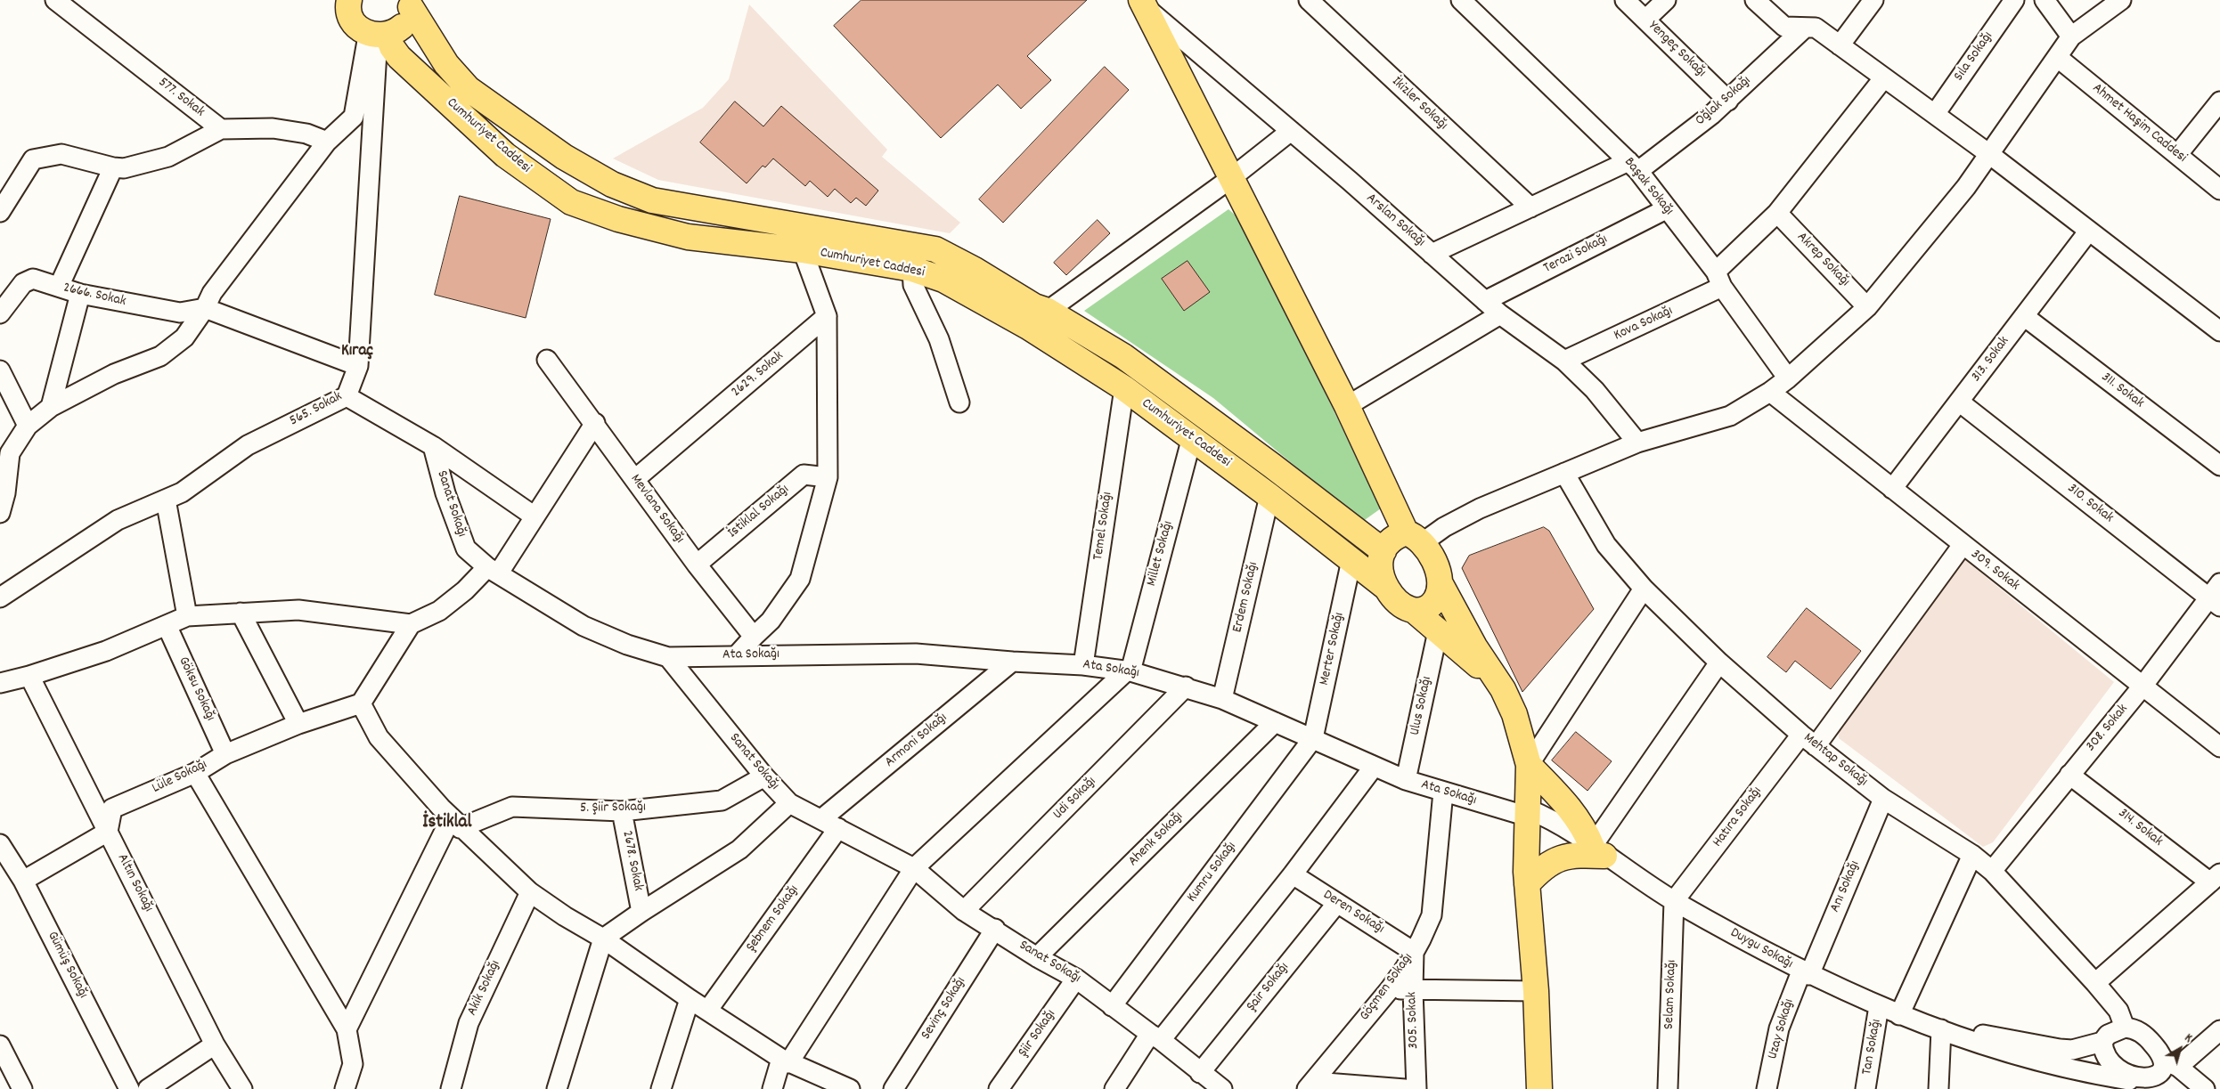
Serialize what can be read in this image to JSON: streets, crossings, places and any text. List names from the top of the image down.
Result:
{
  "streets": {
    "main road": ["Cumhuriyet Caddesi"],
    "street": [
      "Yengeç Sokağı",
      "Sıla Sokağı",
      "577. Sokak",
      "Oğlak Sokağı",
      "İkizler Sokağı",
      "Ahmet Haşim Caddesi",
      "Başak Sokağı",
      "Arslan Sokağı",
      "Terazi Sokağı",
      "Akrep Sokağı",
      "2666. Sokak",
      "Kova Sokağı",
      "313. Sokak",
      "2629. Sokak",
      "311. Sokak",
      "565. Sokak",
      "Sanat Sokağı",
      "310. Sokak",
      "Mevlana Sokağı",
      "İstiklal Sokağı",
      "Temel Sokağı",
      "Millet Sokağı",
      "309. Sokak",
      "Erdem Sokağı",
      "Merter Sokağı",
      "Ata Sokağı",
      "Göksu Sokağı",
      "Ulus Sokağı",
      "308. Sokak",
      "Armoni Sokağı",
      "Mehtap Sokağı",
      "Lüle Sokağı",
      "Udi Sokağı",
      "5. Şiir Sokağı",
      "Hatıra Sokağı",
      "314. Sokak",
      "Ahenk Sokağı",
      "2678. Sokak",
      "Kumru Sokağı",
      "Altın Sokağı",
      "Anı Sokağı",
      "Deren Sokağı",
      "Şebnem Sokağı",
      "Duygu Sokağı",
      "Gümüş Sokağı",
      "Şair Sokağı",
      "Göçmen Sokağı",
      "Akik Sokağı",
      "Selam Sokağı",
      "Sevinç Sokağı",
      "305. Sokak",
      "Uzay Sokağı",
      "Şiir Sokağı",
      "Tan Sokağı"
    ]
  },
  "crossings": [
    ["Yengeç Sokağı", "Oğlak Sokağı"],
    ["Oğlak Sokağı", "İkizler Sokağı"],
    ["Oğlak Sokağı", "Başak Sokağı"],
    ["Oğlak Sokağı", "Arslan Sokağı"],
    ["Cumhuriyet Caddesi", "565. Sokak"],
    ["Cumhuriyet Caddesi", "Temel Sokağı"],
    ["Cumhuriyet Caddesi", "Millet Sokağı"],
    ["Cumhuriyet Caddesi", "Erdem Sokağı"],
    ["Cumhuriyet Caddesi", "Merter Sokağı"],
    ["Başak Sokağı", "Terazi Sokağı"],
    ["Başak Sokağı", "Kova Sokağı"],
    ["Arslan Sokağı", "Terazi Sokağı"],
    ["Arslan Sokağı", "Kova Sokağı"],
    ["Akrep Sokağı", "Kova Sokağı"],
    ["313. Sokak", "311. Sokak"],
    ["313. Sokak", "310. Sokak"],
    ["313. Sokak", "309. Sokak"],
    ["2629. Sokak", "Mevlana Sokağı"],
    ["Sanat Sokağı", "Ata Sokağı"],
    ["Sanat Sokağı", "Armoni Sokağı"],
    ["Sanat Sokağı", "Udi Sokağı"],
    ["Sanat Sokağı", "5. Şiir Sokağı"],
    ["Sanat Sokağı", "Ahenk Sokağı"],
    ["Sanat Sokağı", "Kumru Sokağı"],
    ["Sanat Sokağı", "Şebnem Sokağı"],
    ["Sanat Sokağı", "Şair Sokağı"],
    ["Sanat Sokağı", "Sevinç Sokağı"],
    ["Sanat Sokağı", "Şiir Sokağı"],
    ["310. Sokak", "308. Sokak"],
    ["Mevlana Sokağı", "İstiklal Sokağı"],
    ["Temel Sokağı", "Ata Sokağı"],
    ["Millet Sokağı", "Ata Sokağı"],
    ["309. Sokak", "308. Sokak"],
    ["309. Sokak", "Hatıra Sokağı"],
    ["Erdem Sokağı", "Ata Sokağı"],
    ["Merter Sokağı", "Ata Sokağı"],
    ["Merter Sokağı", "Kumru Sokağı"],
    ["Ata Sokağı", "Ulus Sokağı"],
    ["Ata Sokağı", "Armoni Sokağı"],
    ["Ata Sokağı", "Udi Sokağı"],
    ["Ata Sokağı", "Ahenk Sokağı"],
    ["Ata Sokağı", "Kumru Sokağı"],
    ["Ata Sokağı", "Duygu Sokağı"],
    ["Ata Sokağı", "Göçmen Sokağı"],
    ["Göksu Sokağı", "Lüle Sokağı"],
    ["308. Sokak", "Mehtap Sokağı"],
    ["308. Sokak", "314. Sokak"],
    ["Mehtap Sokağı", "Hatıra Sokağı"],
    ["Mehtap Sokağı", "Anı Sokağı"],
    ["Lüle Sokağı", "Altın Sokağı"],
    ["5. Şiir Sokağı", "2678. Sokak"],
    ["Hatıra Sokağı", "Duygu Sokağı"],
    ["Hatıra Sokağı", "Selam Sokağı"],
    ["Anı Sokağı", "Duygu Sokağı"],
    ["Anı Sokağı", "Uzay Sokağı"],
    ["Deren Sokağı", "Şair Sokağı"],
    ["Deren Sokağı", "Göçmen Sokağı"],
    ["Deren Sokağı", "305. Sokak"],
    ["Duygu Sokağı", "Selam Sokağı"],
    ["Duygu Sokağı", "Uzay Sokağı"],
    ["Duygu Sokağı", "Tan Sokağı"],
    ["Göçmen Sokağı", "305. Sokak"]
  ],
  "districts": ["Kıraç", "İstiklal"],
  "north": "top right"
}
